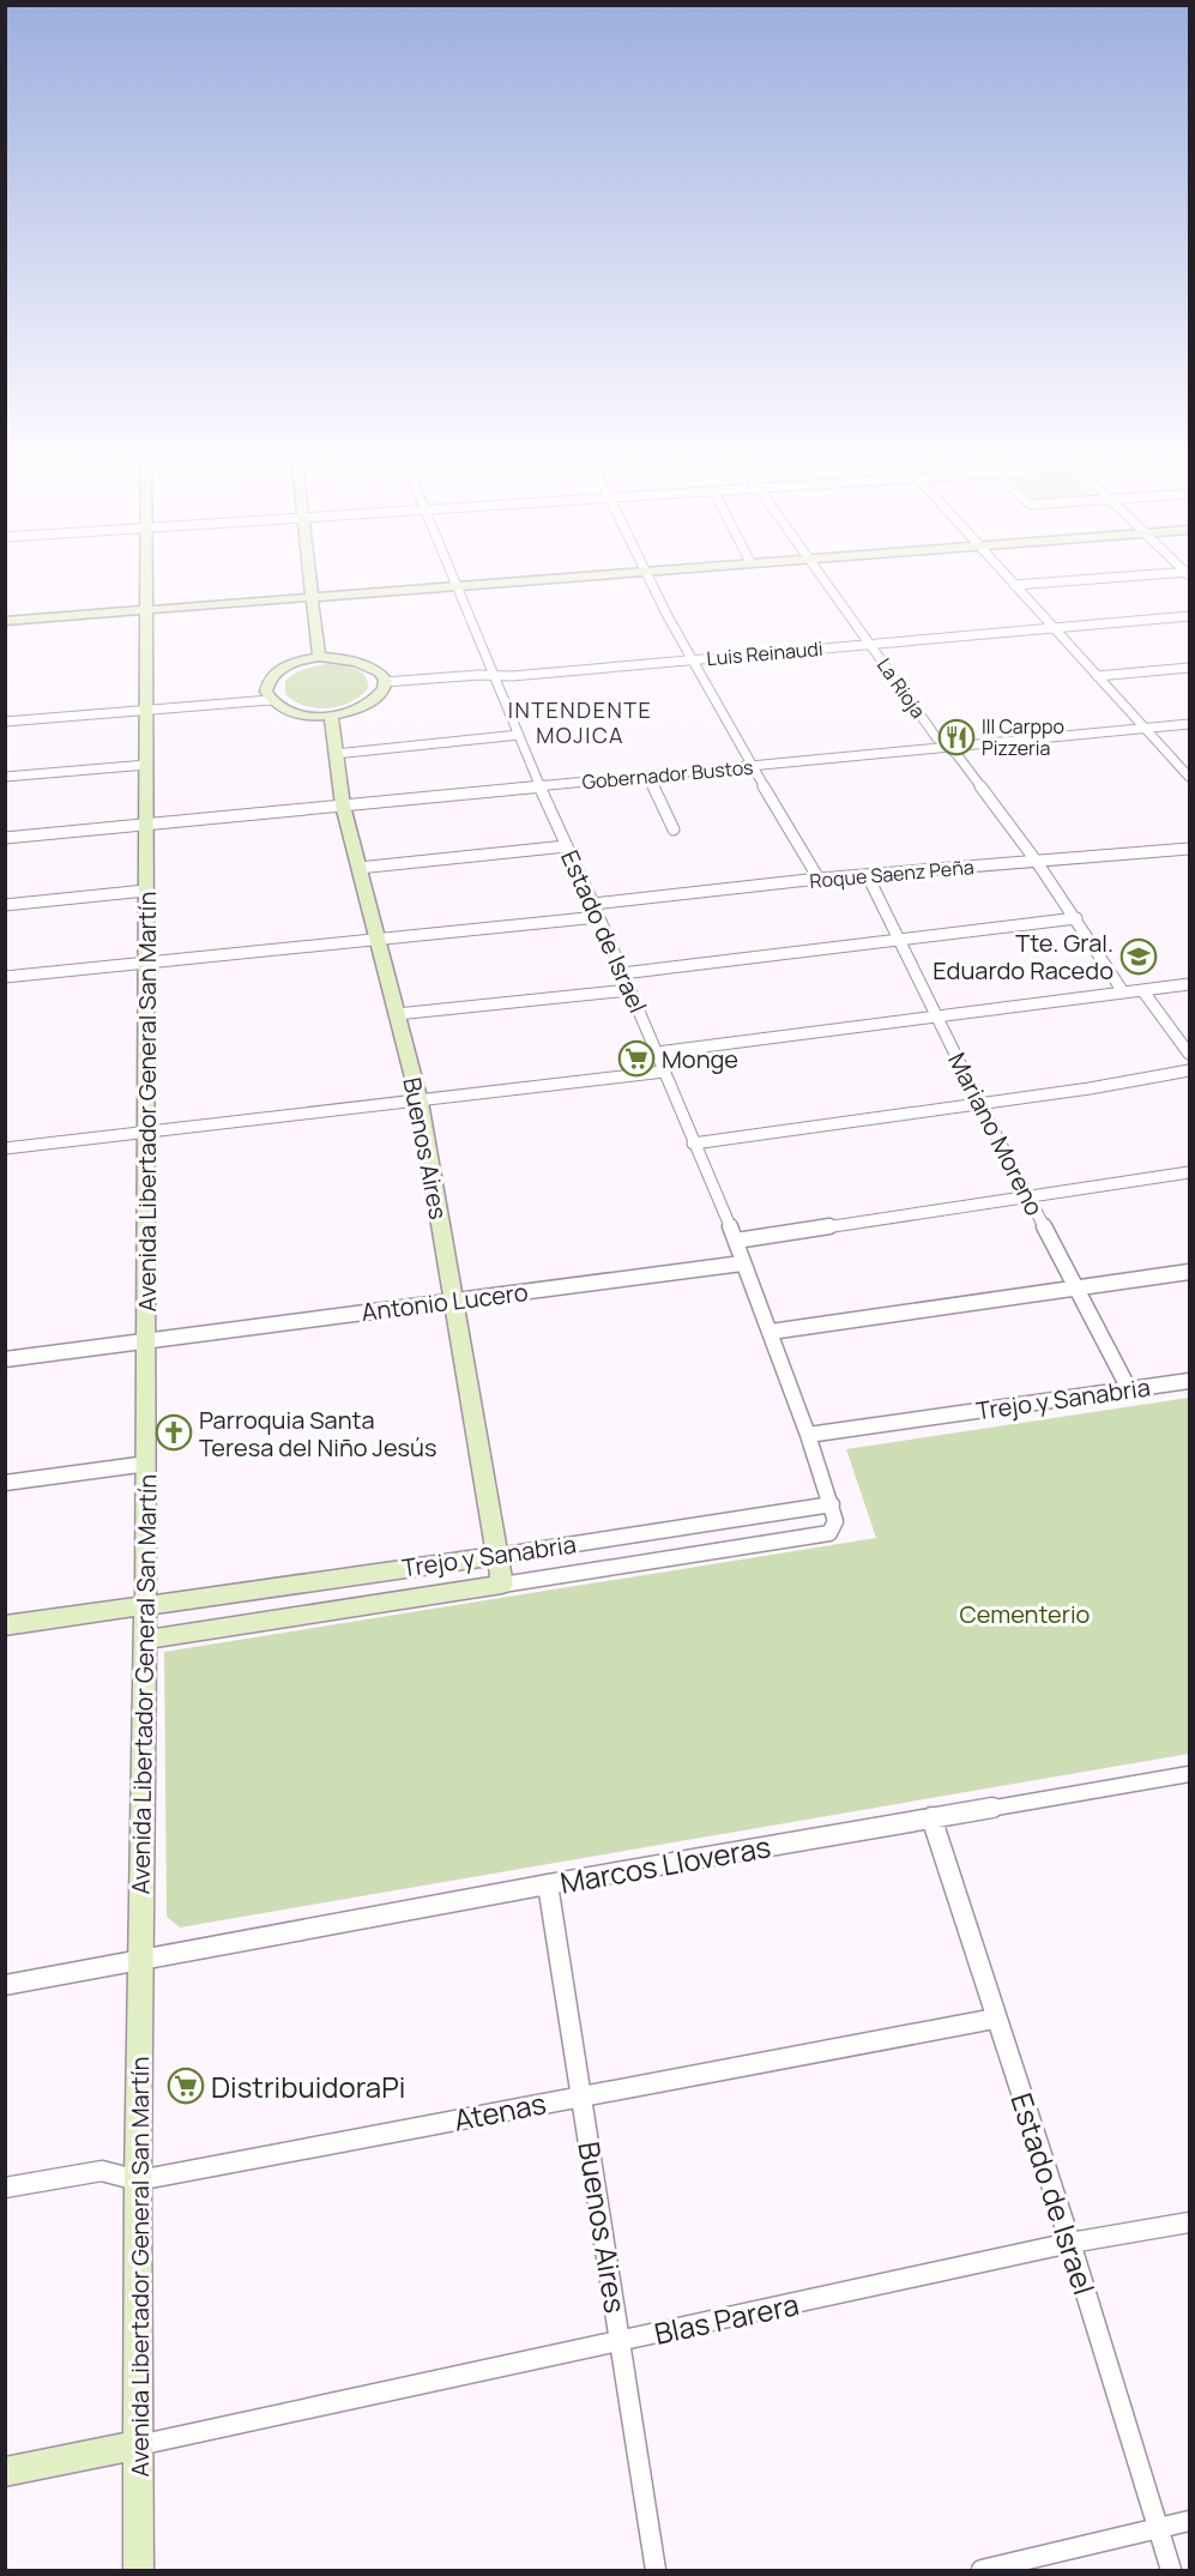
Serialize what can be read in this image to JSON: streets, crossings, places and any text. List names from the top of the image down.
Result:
{
  "streets": {
    "main road": ["Avenida Libertador General San Martín", "Buenos Aires", "Trejo y Sanabria"],
    "street": [
      "Luis Reinaudi",
      "La Rioja",
      "Gobernador Bustos",
      "Roque Saenz Peña",
      "Estado de Israel",
      "Mariano Moreno",
      "Antonio Lucero",
      "Marcos Lloveras",
      "Atenas",
      "Blas Parera"
    ]
  },
  "crossings": [
    ["Luis Reinaudi", "La Rioja"],
    ["Luis Reinaudi", "Estado de Israel"],
    ["La Rioja", "Gobernador Bustos"],
    ["La Rioja", "Roque Saenz Peña"],
    ["Gobernador Bustos", "Estado de Israel"],
    ["Gobernador Bustos", "Avenida Libertador General San Martín"],
    ["Gobernador Bustos", "Buenos Aires"],
    ["Roque Saenz Peña", "Estado de Israel"],
    ["Roque Saenz Peña", "Mariano Moreno"],
    ["Estado de Israel", "Antonio Lucero"],
    ["Estado de Israel", "Trejo y Sanabria"],
    ["Estado de Israel", "Marcos Lloveras"],
    ["Estado de Israel", "Atenas"],
    ["Estado de Israel", "Blas Parera"],
    ["Avenida Libertador General San Martín", "Antonio Lucero"],
    ["Avenida Libertador General San Martín", "Trejo y Sanabria"],
    ["Avenida Libertador General San Martín", "Marcos Lloveras"],
    ["Avenida Libertador General San Martín", "Atenas"],
    ["Avenida Libertador General San Martín", "Blas Parera"],
    ["Mariano Moreno", "Trejo y Sanabria"],
    ["Buenos Aires", "Antonio Lucero"],
    ["Buenos Aires", "Trejo y Sanabria"],
    ["Buenos Aires", "Marcos Lloveras"],
    ["Buenos Aires", "Atenas"],
    ["Buenos Aires", "Blas Parera"]
  ],
  "districts": ["INTENDENTE MOJICA"],
  "parks": ["Cementerio"],
  "places": {
    "restaurant": ["Ill Carppo Pizzeria"],
    "school or university": ["Tte. Gral. Eduardo Racedo"],
    "supermarket": ["Monge", "DistribuidoraPi"],
    "church": ["Parroquia Santa Teresa del Niño Jesús"]
  }
}
